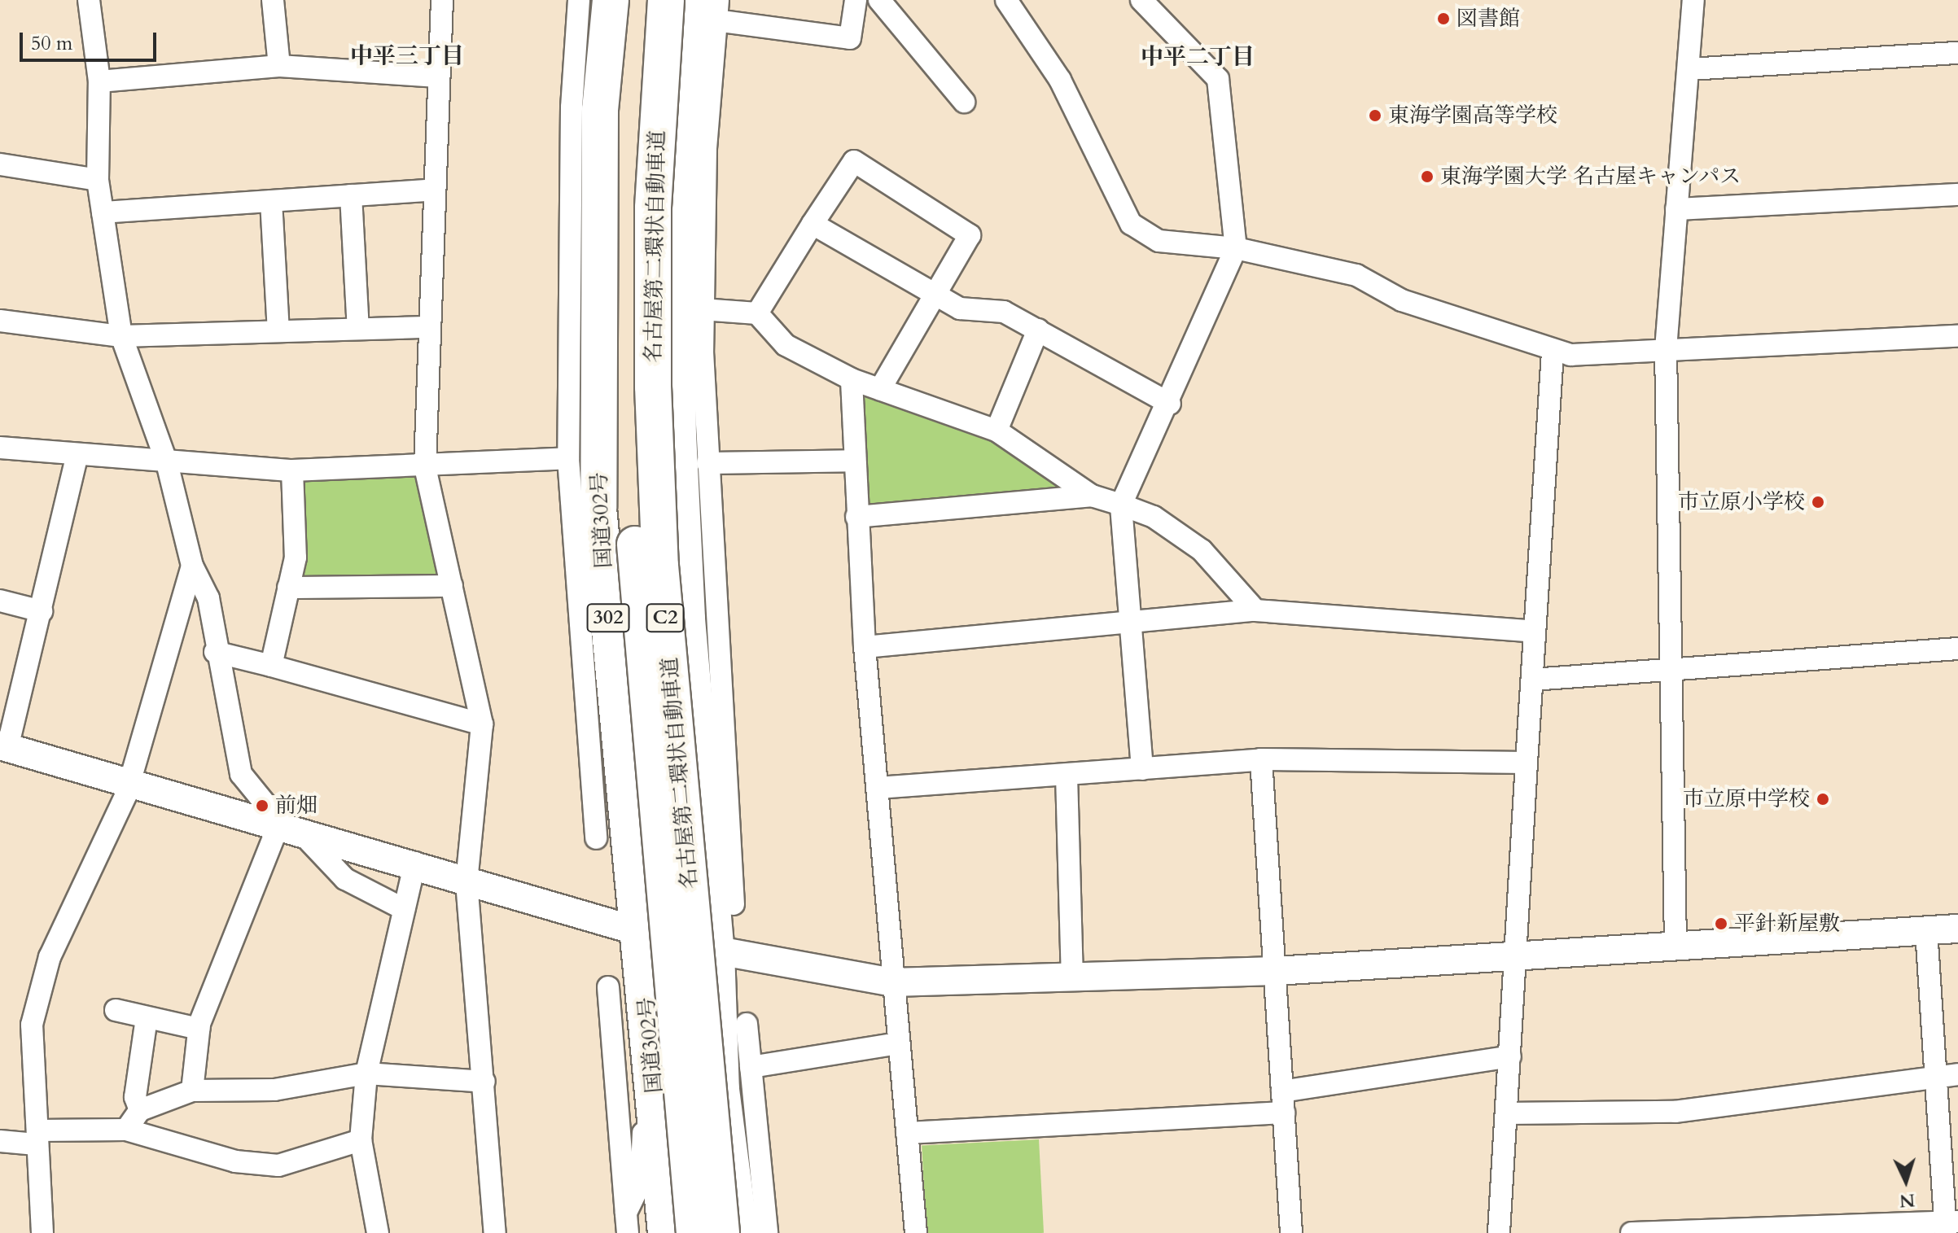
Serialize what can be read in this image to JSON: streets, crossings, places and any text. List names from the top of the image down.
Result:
{
  "streets": {
    "highway": [
      "名古屋第二環状自動車道",
      "国道302号",
      "302",
      "C2"
    ]
  },
  "districts": ["中平三丁目", "中平二丁目"],
  "places": [
    "図書館",
    "東海学園高等学校",
    "東海学園大学 名古屋キャンパス",
    "市立原小学校",
    "市立原中学校",
    "前畑",
    "平針新屋敷"
  ],
  "scale_bar": "50 m",
  "north": "bottom"
}
